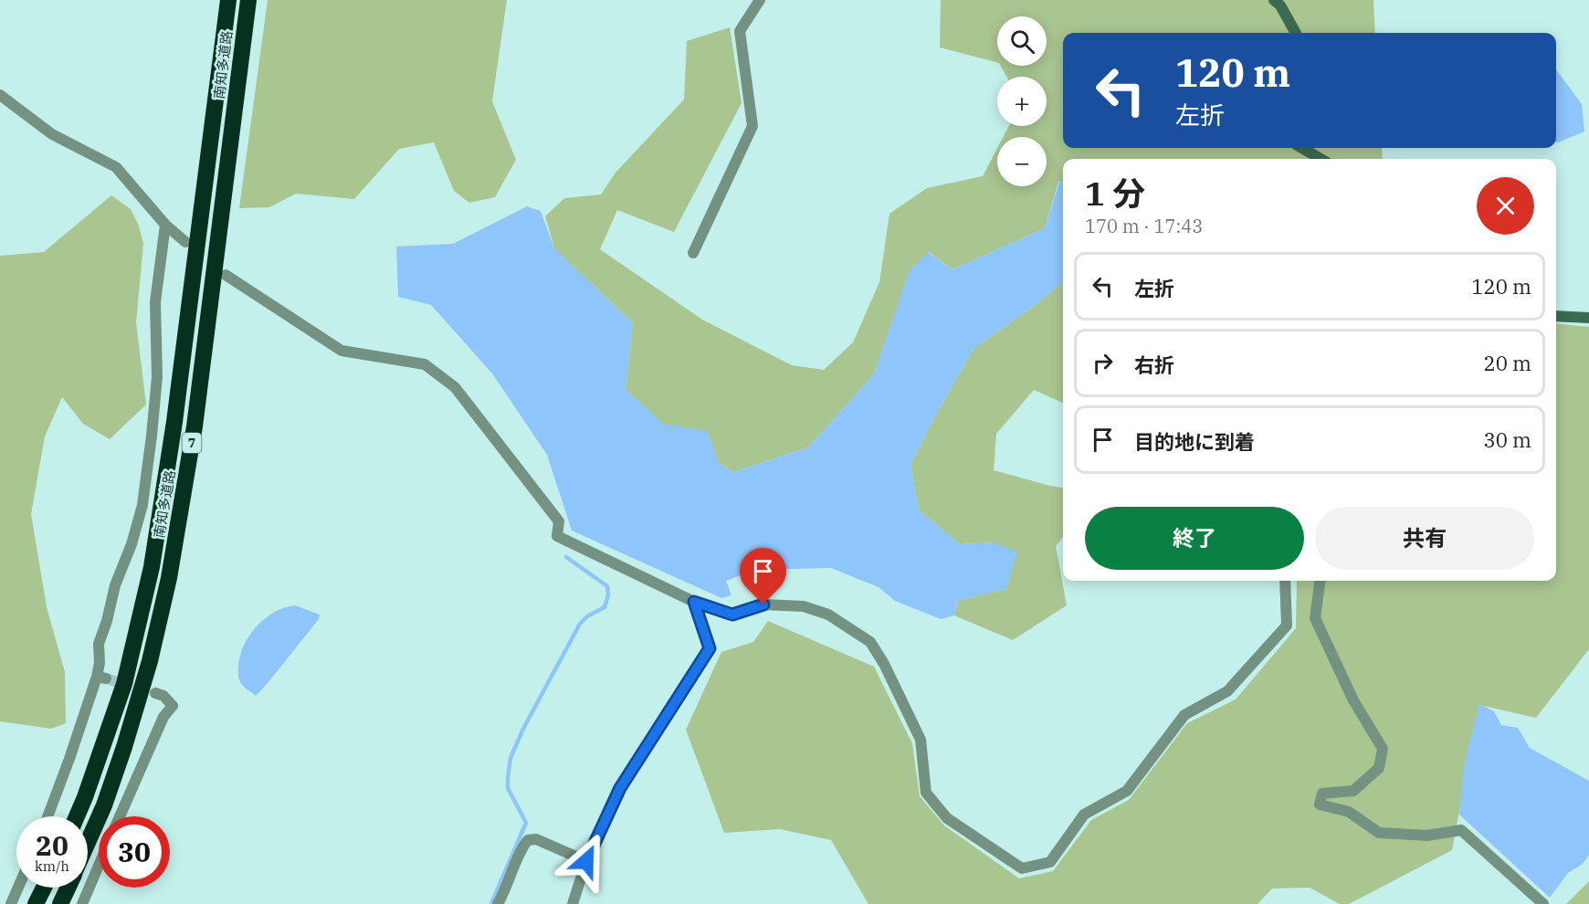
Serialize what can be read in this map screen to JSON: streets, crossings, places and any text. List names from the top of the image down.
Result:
{
  "streets": {
    "highway": ["南知多道路", "7"]
  },
  "page": {
    "map_buttons": ["+", "−"],
    "turn": ["120 m", "左折"],
    "heading": ["1 分", "170 m · 17:43"],
    "list": [
      {
        "name": "左折",
        "value": "120 m"
      },
      {
        "name": "右折",
        "value": "20 m"
      },
      {
        "name": "目的地に到着",
        "value": "30 m"
      }
    ],
    "buttons": ["終了", "共有"],
    "speed": "20 km/h",
    "limit": "30"
  }
}
